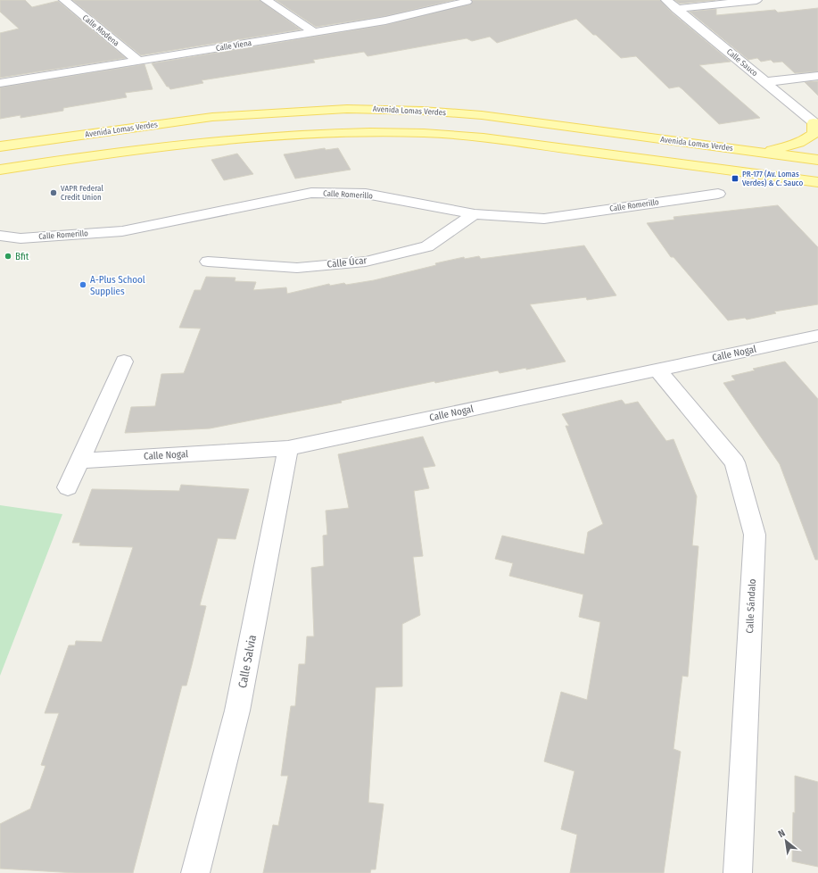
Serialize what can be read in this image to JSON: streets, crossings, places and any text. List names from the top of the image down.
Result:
{
  "streets": {
    "main road": ["Avenida Lomas Verdes"],
    "street": [
      "Calle Modena",
      "Calle Viena",
      "Calle Sauco",
      "Calle Romerillo",
      "Calle Úcar",
      "Calle Nogal",
      "Calle Sándalo",
      "Calle Salvia"
    ]
  },
  "crossings": [
    ["Calle Modena", "Calle Viena"],
    ["Calle Romerillo", "Calle Úcar"],
    ["Calle Nogal", "Calle Sándalo"],
    ["Calle Nogal", "Calle Salvia"]
  ],
  "places": {
    "transit": ["PR-177 (Av. Lomas Verdes) & C. Sauco"],
    "other": ["VAPR Federal Credit Union", "Bfit", "A-Plus School Supplies"]
  },
  "north": "top left"
}
